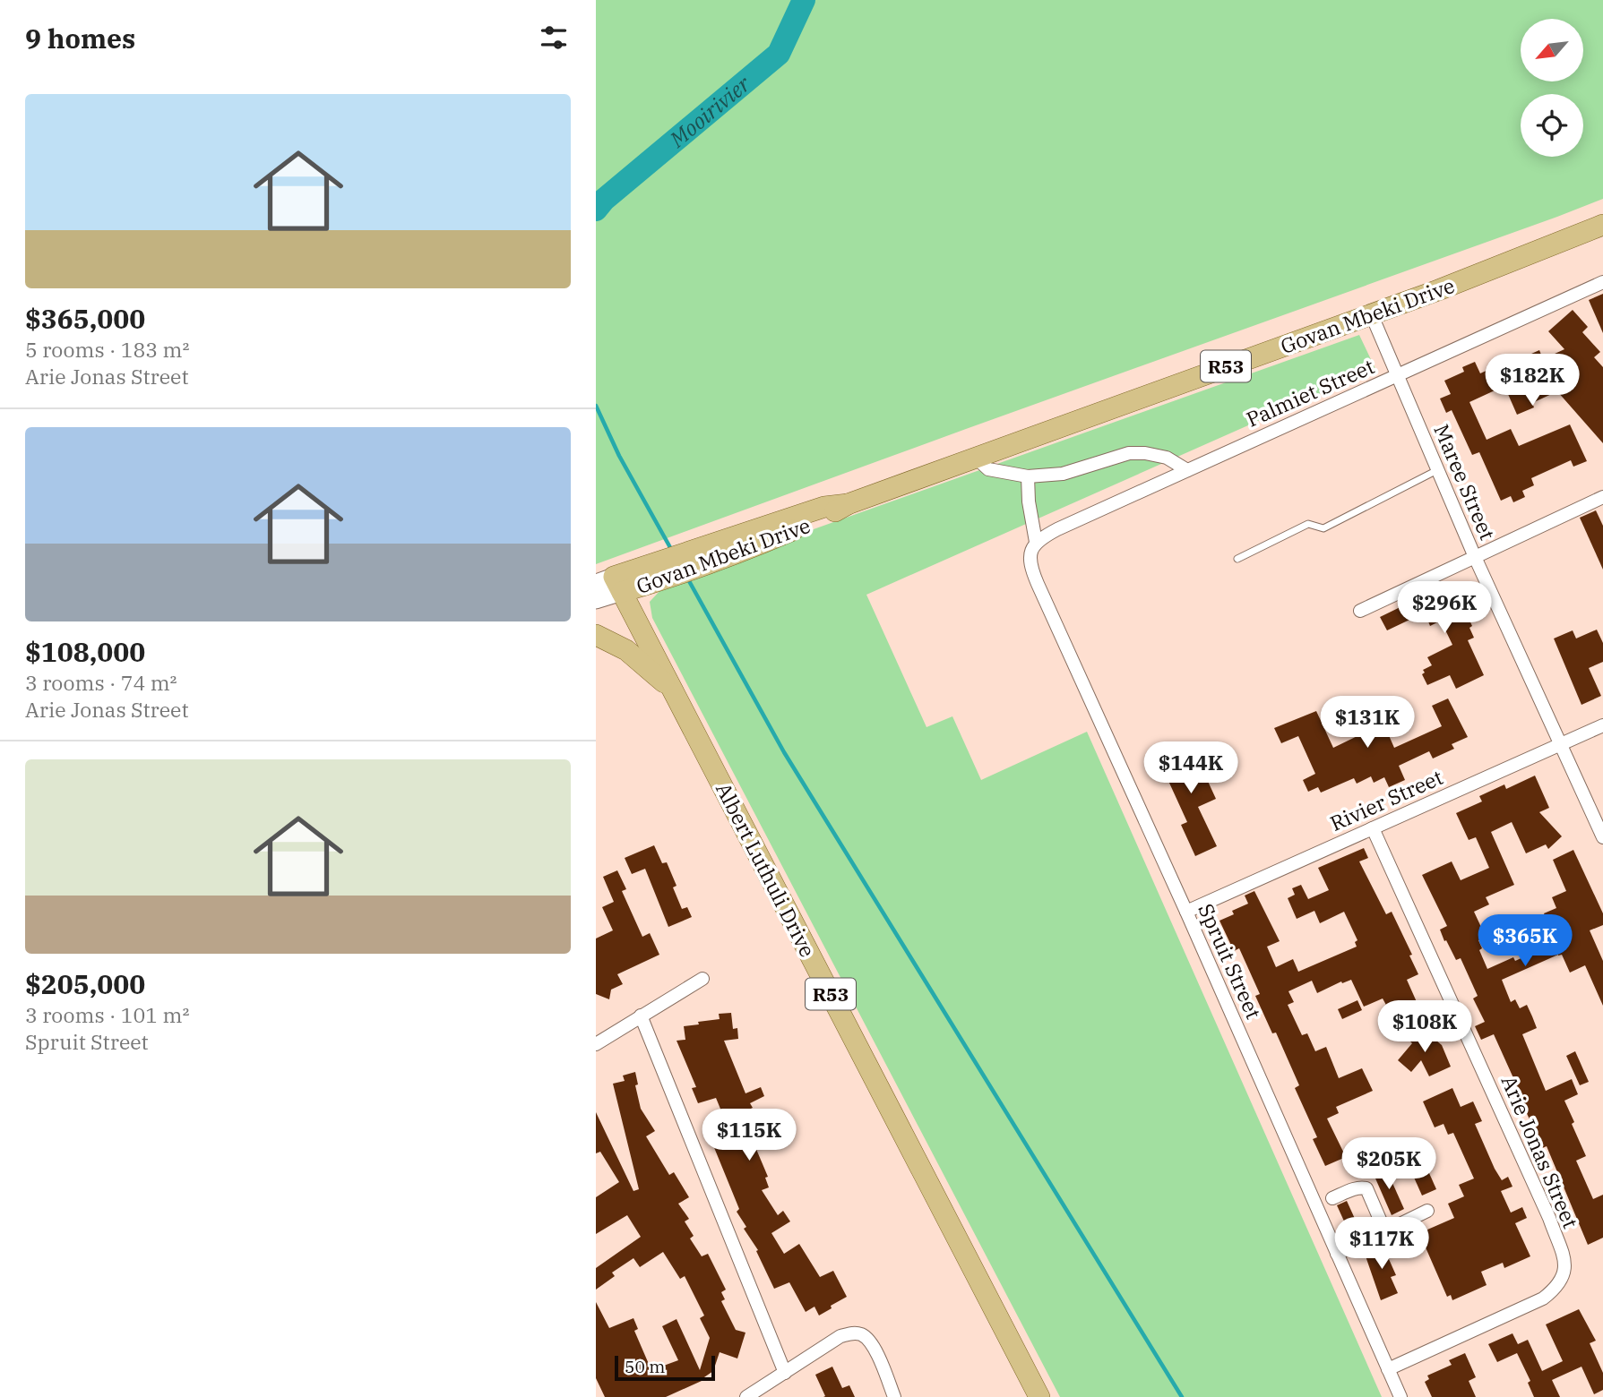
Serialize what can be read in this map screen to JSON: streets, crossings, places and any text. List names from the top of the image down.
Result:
{
  "streets": {
    "main road": ["Govan Mbeki Drive", "R53", "Albert Luthuli Drive"],
    "street": [
      "Palmiet Street",
      "Maree Street",
      "Rivier Street",
      "Spruit Street",
      "Arie Jonas Street"
    ]
  },
  "crossings": [
    ["Govan Mbeki Drive", "Maree Street"],
    ["Govan Mbeki Drive", "Albert Luthuli Drive"],
    ["Palmiet Street", "Maree Street"],
    ["Palmiet Street", "Spruit Street"],
    ["Maree Street", "Rivier Street"],
    ["Rivier Street", "Spruit Street"],
    ["Rivier Street", "Arie Jonas Street"],
    ["Spruit Street", "Arie Jonas Street"]
  ],
  "water": ["Mooirivier"],
  "scale_bar": "50 m",
  "north": "bottom left",
  "page": {
    "heading": "9 homes",
    "list": [
      {
        "name": "$365,000",
        "note": "5 rooms · 183 m² · Arie Jonas Street"
      },
      {
        "name": "$108,000",
        "note": "3 rooms · 74 m² · Arie Jonas Street"
      },
      {
        "name": "$205,000",
        "note": "3 rooms · 101 m² · Spruit Street"
      }
    ],
    "price": [
      "$182K",
      "$296K",
      "$131K",
      "$144K",
      "$365K",
      "$108K",
      "$115K",
      "$205K",
      "$117K"
    ],
    "scale": "50 m"
  }
}
